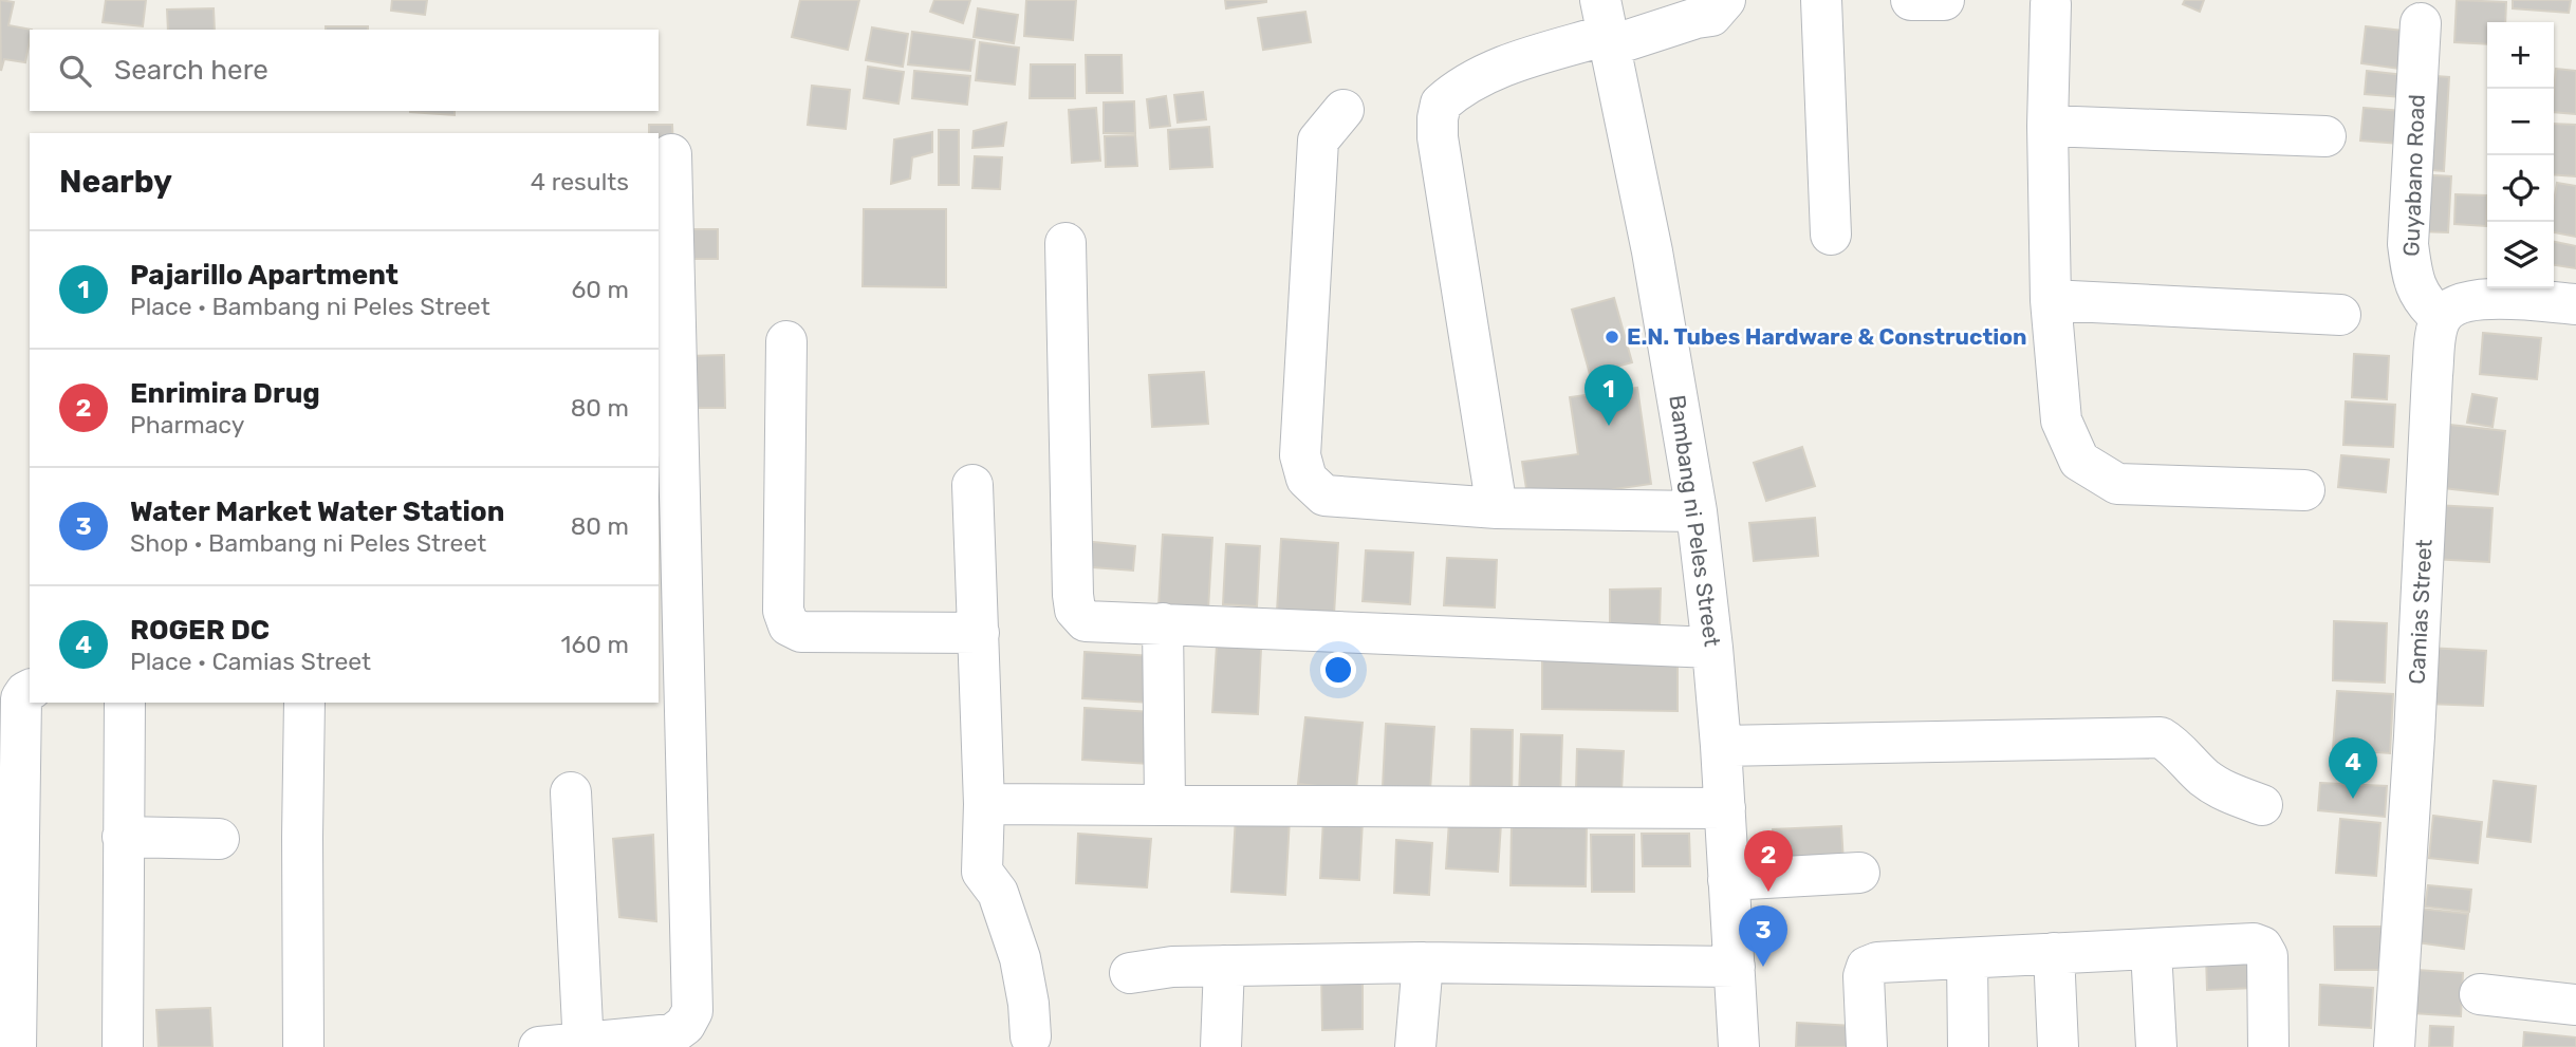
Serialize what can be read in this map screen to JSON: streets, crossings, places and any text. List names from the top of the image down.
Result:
{
  "streets": {
    "street": ["Guyabano Road", "Bambang ni Peles Street", "Camias Street"]
  },
  "crossings": [
    ["Guyabano Road", "Camias Street"]
  ],
  "places": ["E.N. Tubes Hardware & Construction"],
  "page": {
    "map_buttons": ["+", "−"],
    "search": "Search here",
    "heading": ["Nearby", "4 results"],
    "list": [
      {
        "mark": "1",
        "name": "Pajarillo Apartment",
        "note": "Place · Bambang ni Peles Street",
        "value": "60 m"
      },
      {
        "mark": "2",
        "name": "Enrimira Drug",
        "note": "Pharmacy",
        "value": "80 m"
      },
      {
        "mark": "3",
        "name": "Water Market Water Station",
        "note": "Shop · Bambang ni Peles Street",
        "value": "80 m"
      },
      {
        "mark": "4",
        "name": "ROGER DC",
        "note": "Place · Camias Street",
        "value": "160 m"
      }
    ],
    "pins": [
      "1",
      "4",
      "2",
      "3"
    ]
  }
}
